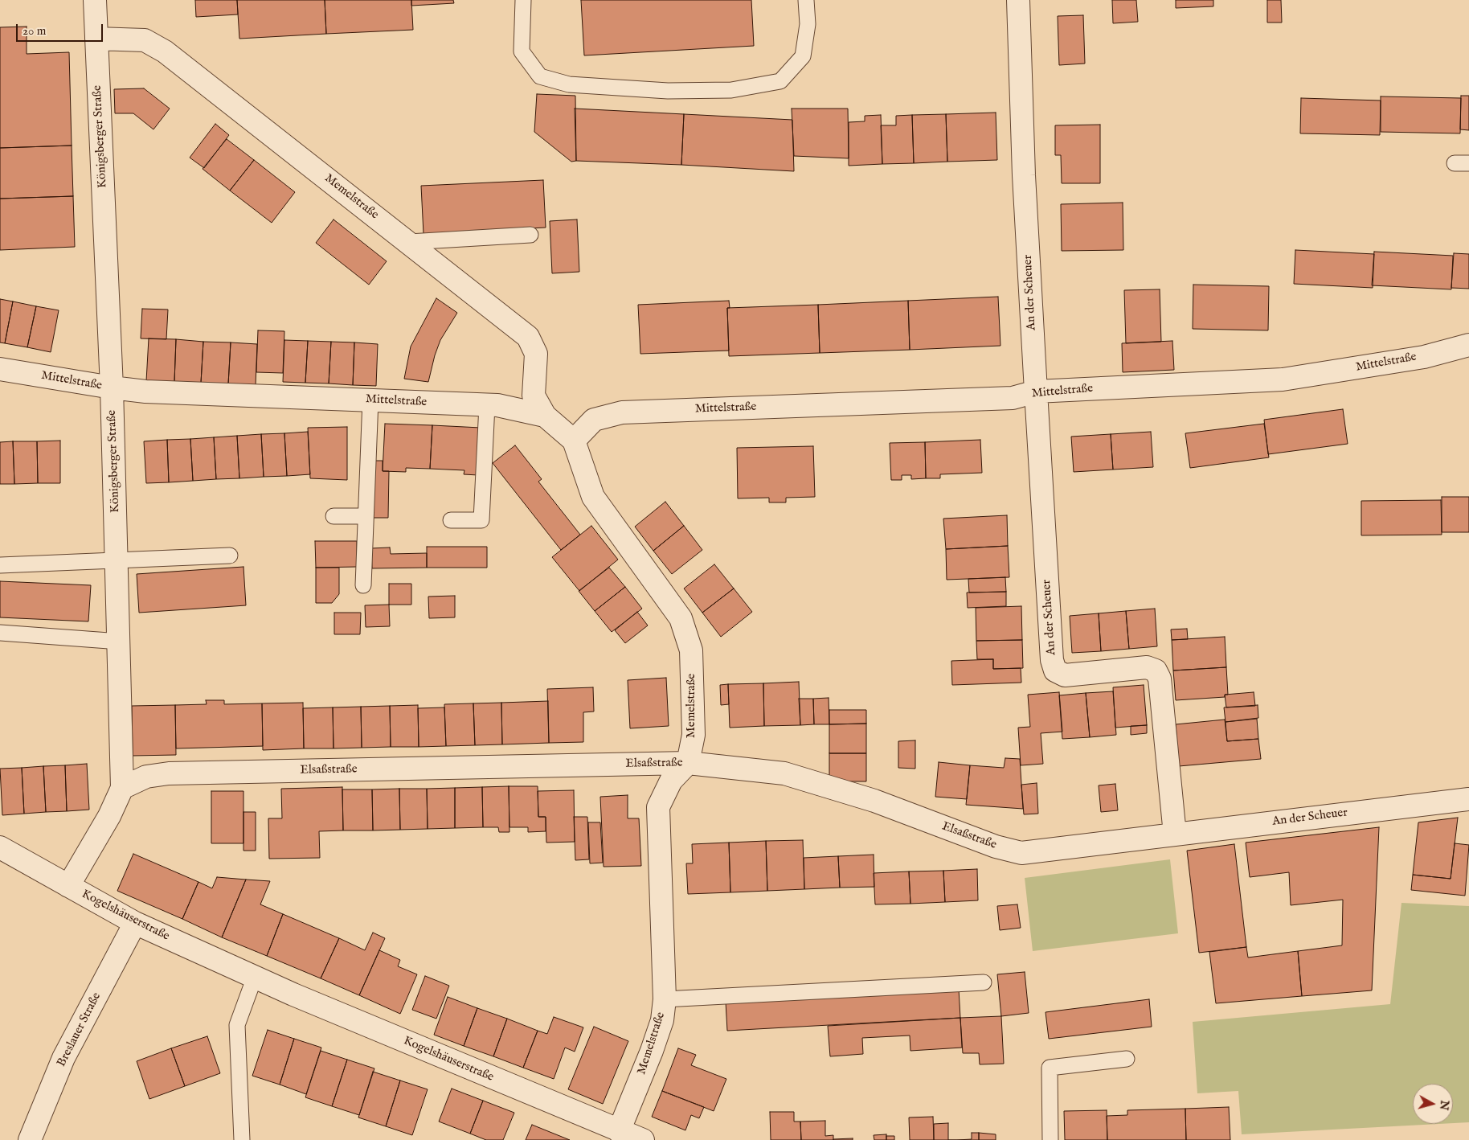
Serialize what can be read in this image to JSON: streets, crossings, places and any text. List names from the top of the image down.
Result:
{
  "streets": {
    "street": [
      "Königsberger Straße",
      "Memelstraße",
      "An der Scheuer",
      "Mittelstraße",
      "Elsaßstraße",
      "Kogelshäuserstraße",
      "Breslauer Straße"
    ]
  },
  "crossings": [
    ["Königsberger Straße", "Memelstraße"],
    ["Königsberger Straße", "Mittelstraße"],
    ["Königsberger Straße", "Elsaßstraße"],
    ["Königsberger Straße", "Kogelshäuserstraße"],
    ["Memelstraße", "Mittelstraße"],
    ["Memelstraße", "Elsaßstraße"],
    ["Memelstraße", "Kogelshäuserstraße"],
    ["An der Scheuer", "Mittelstraße"],
    ["An der Scheuer", "Elsaßstraße"],
    ["Kogelshäuserstraße", "Breslauer Straße"]
  ],
  "scale_bar": "20 m",
  "north": "right"
}
